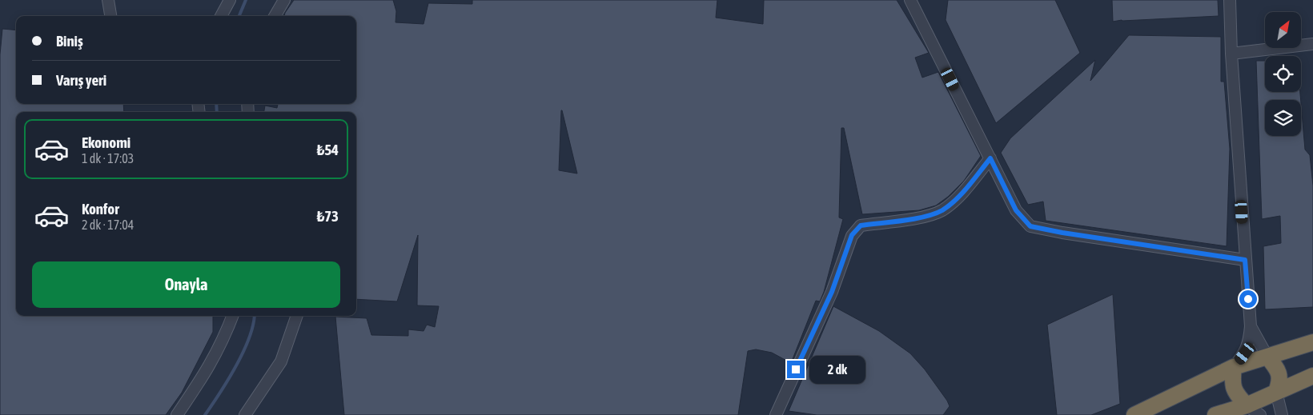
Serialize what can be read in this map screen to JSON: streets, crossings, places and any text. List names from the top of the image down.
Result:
{
  "north": "top right",
  "page": {
    "banner": ["Biniş", "Varış yeri"],
    "list": [
      {
        "name": "Ekonomi",
        "note": "1 dk · 17:03",
        "value": "₺54"
      },
      {
        "name": "Konfor",
        "note": "2 dk · 17:04",
        "value": "₺73"
      }
    ],
    "buttons": "Onayla",
    "bubble": "2 dk"
  }
}
